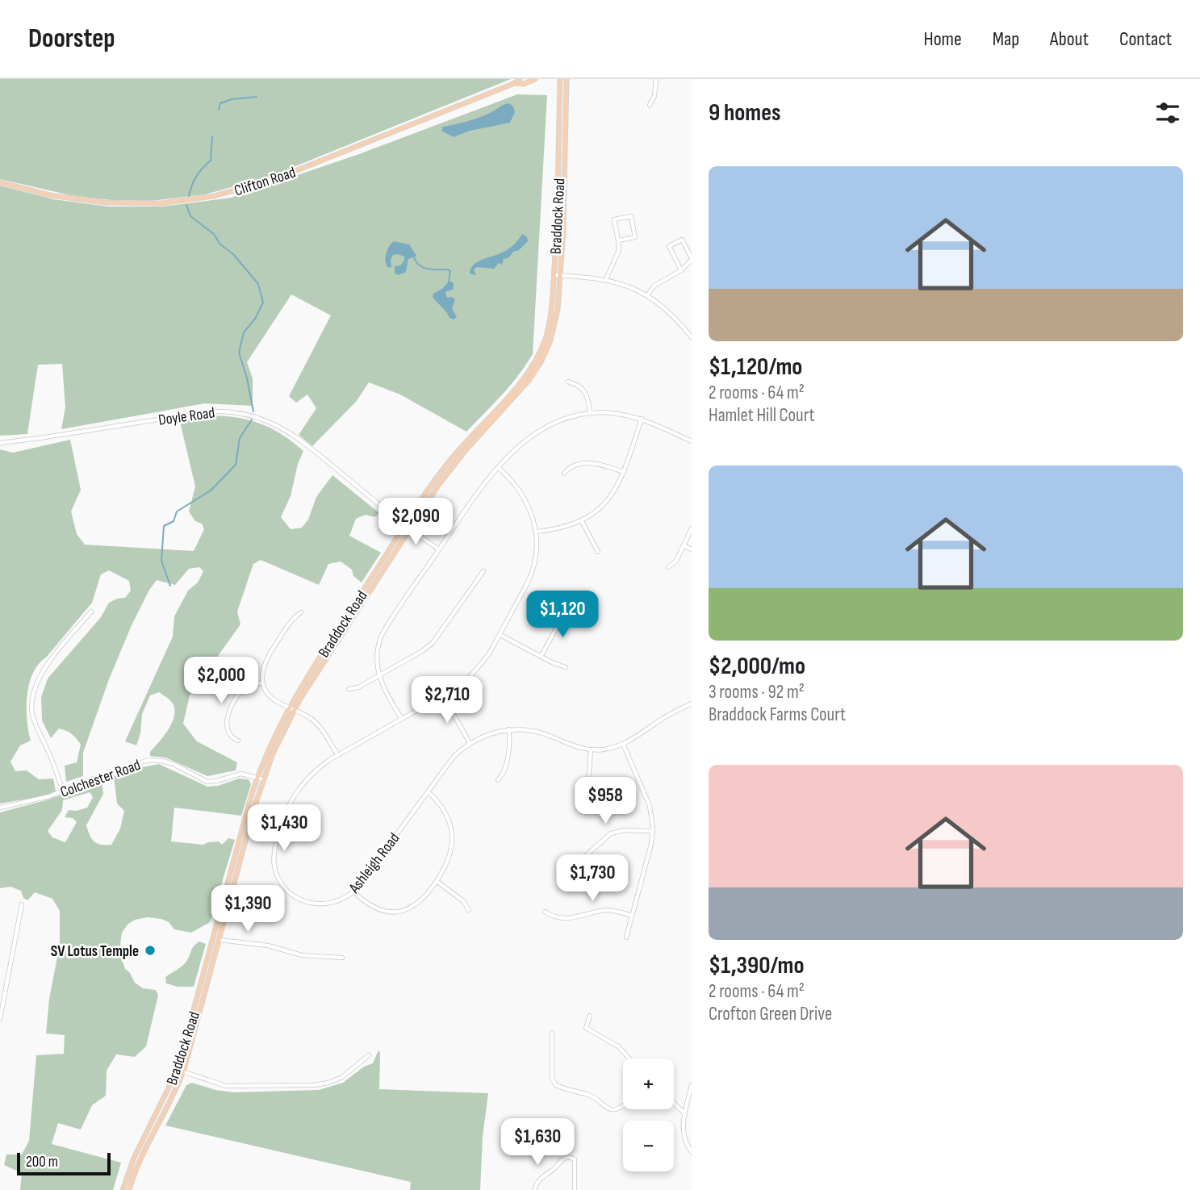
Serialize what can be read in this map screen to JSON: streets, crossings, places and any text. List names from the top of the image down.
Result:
{
  "streets": {
    "main road": ["Clifton Road", "Braddock Road"],
    "street": ["Doyle Road", "Colchester Road", "Ashleigh Road"]
  },
  "crossings": [
    ["Braddock Road", "Doyle Road"],
    ["Braddock Road", "Colchester Road"]
  ],
  "places": ["SV Lotus Temple"],
  "scale_bar": "200 m",
  "page": {
    "header": "Doorstep",
    "nav": [
      "Home",
      "Map",
      "About",
      "Contact"
    ],
    "heading": "9 homes",
    "list": [
      {
        "name": "$1,120/mo",
        "note": "2 rooms · 64 m² · Hamlet Hill Court"
      },
      {
        "name": "$2,000/mo",
        "note": "3 rooms · 92 m² · Braddock Farms Court"
      },
      {
        "name": "$1,390/mo",
        "note": "2 rooms · 64 m² · Crofton Green Drive"
      }
    ],
    "price": [
      "$2,090",
      "$1,120",
      "$2,000",
      "$2,710",
      "$958",
      "$1,430",
      "$1,730",
      "$1,390",
      "$1,630"
    ],
    "map_buttons": ["+", "−"],
    "scale": "200 m"
  }
}
